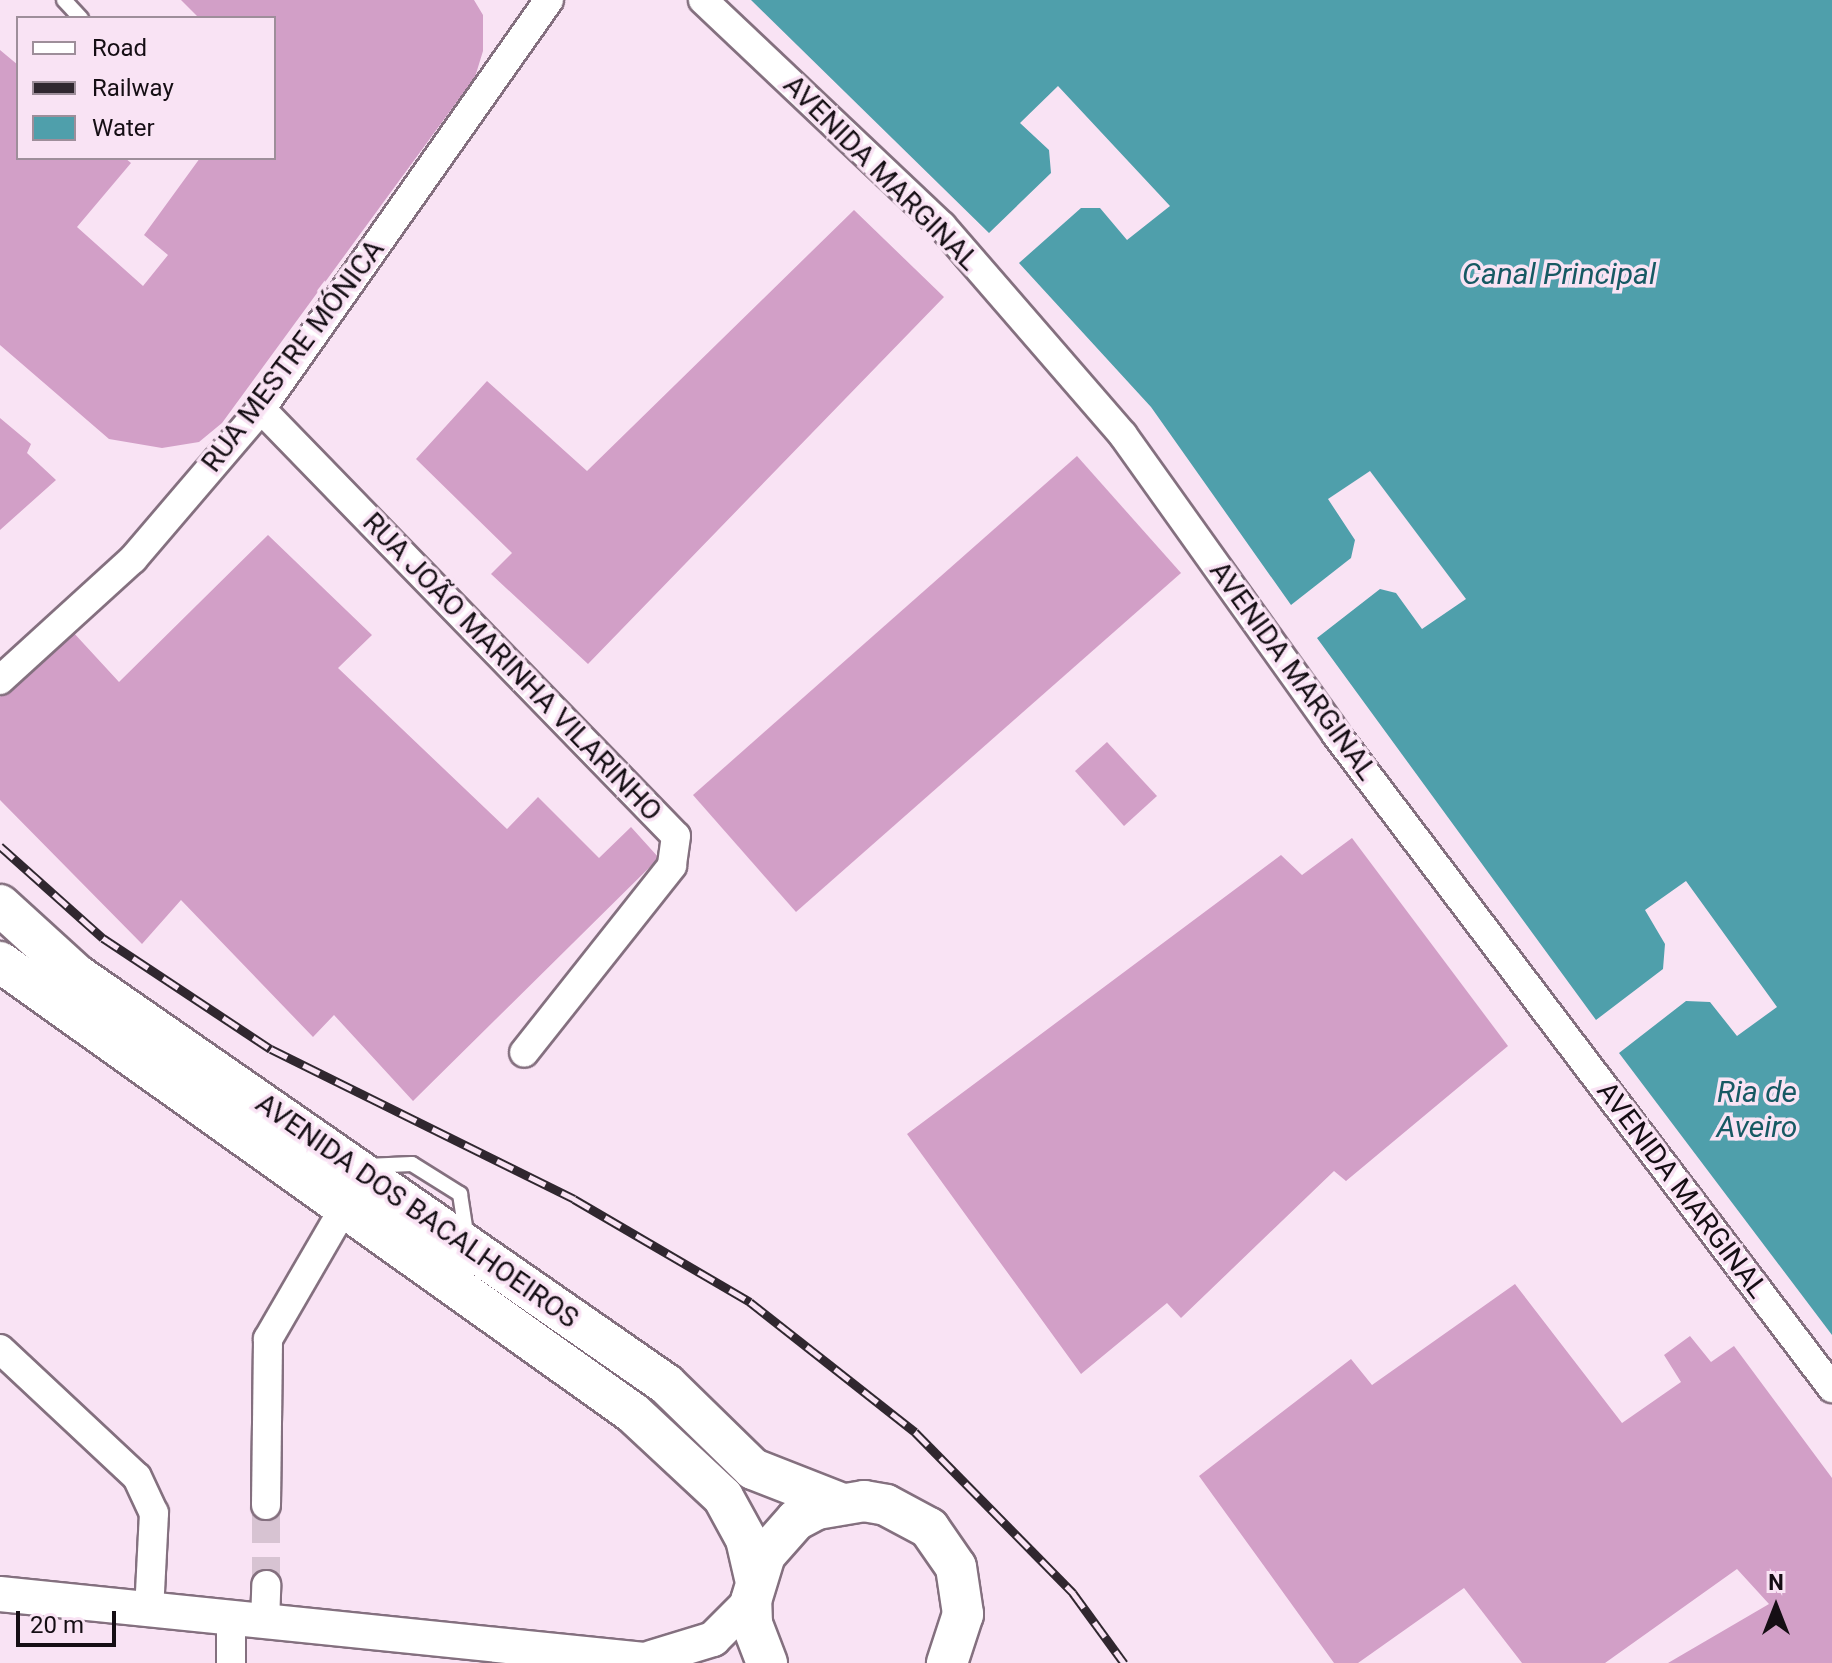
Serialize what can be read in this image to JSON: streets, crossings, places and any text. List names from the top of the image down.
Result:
{
  "streets": {
    "main road": ["AVENIDA DOS BACALHOEIROS"],
    "street": ["AVENIDA MARGINAL", "RUA MESTRE MÓNICA", "RUA JOÃO MARINHA VILARINHO"]
  },
  "crossings": [
    ["RUA MESTRE MÓNICA", "RUA JOÃO MARINHA VILARINHO"]
  ],
  "water": ["Canal Principal", "Ria de Aveiro"],
  "legend": ["Road", "Railway", "Water"],
  "scale_bar": "20 m",
  "north": "top"
}
